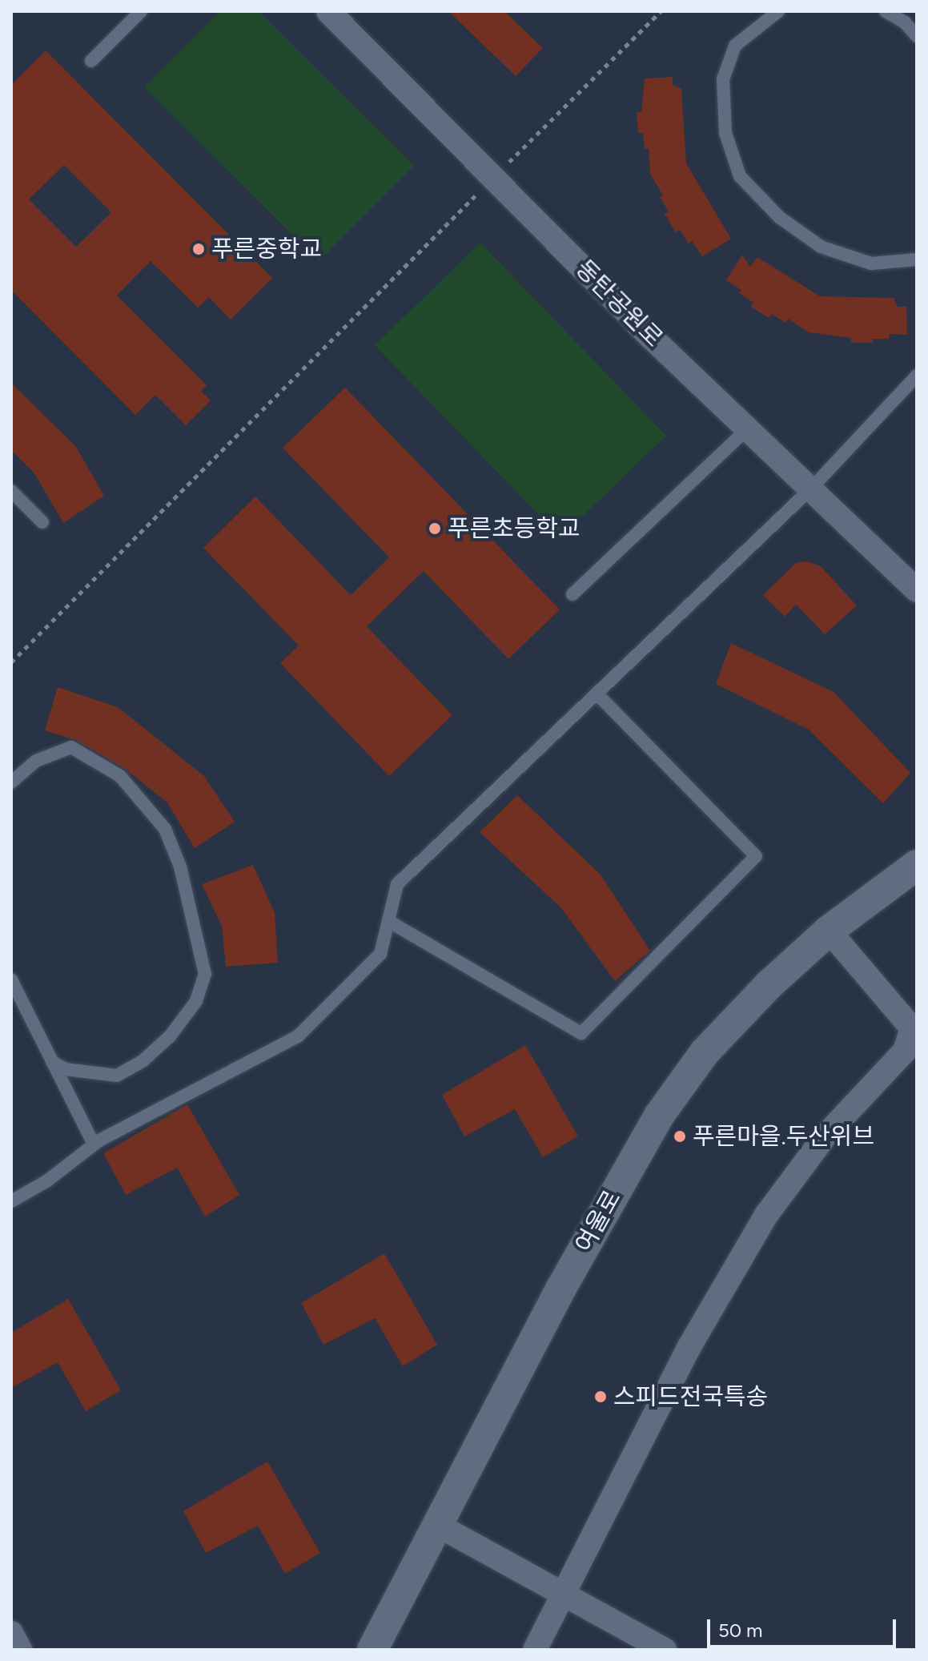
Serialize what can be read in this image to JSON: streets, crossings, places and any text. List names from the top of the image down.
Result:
{
  "streets": {
    "street": ["동탄공원로", "여울로"]
  },
  "places": [
    "푸른중학교",
    "푸른초등학교",
    "푸른마을.두산위브",
    "스피드전국특송"
  ],
  "scale_bar": "50 m"
}
